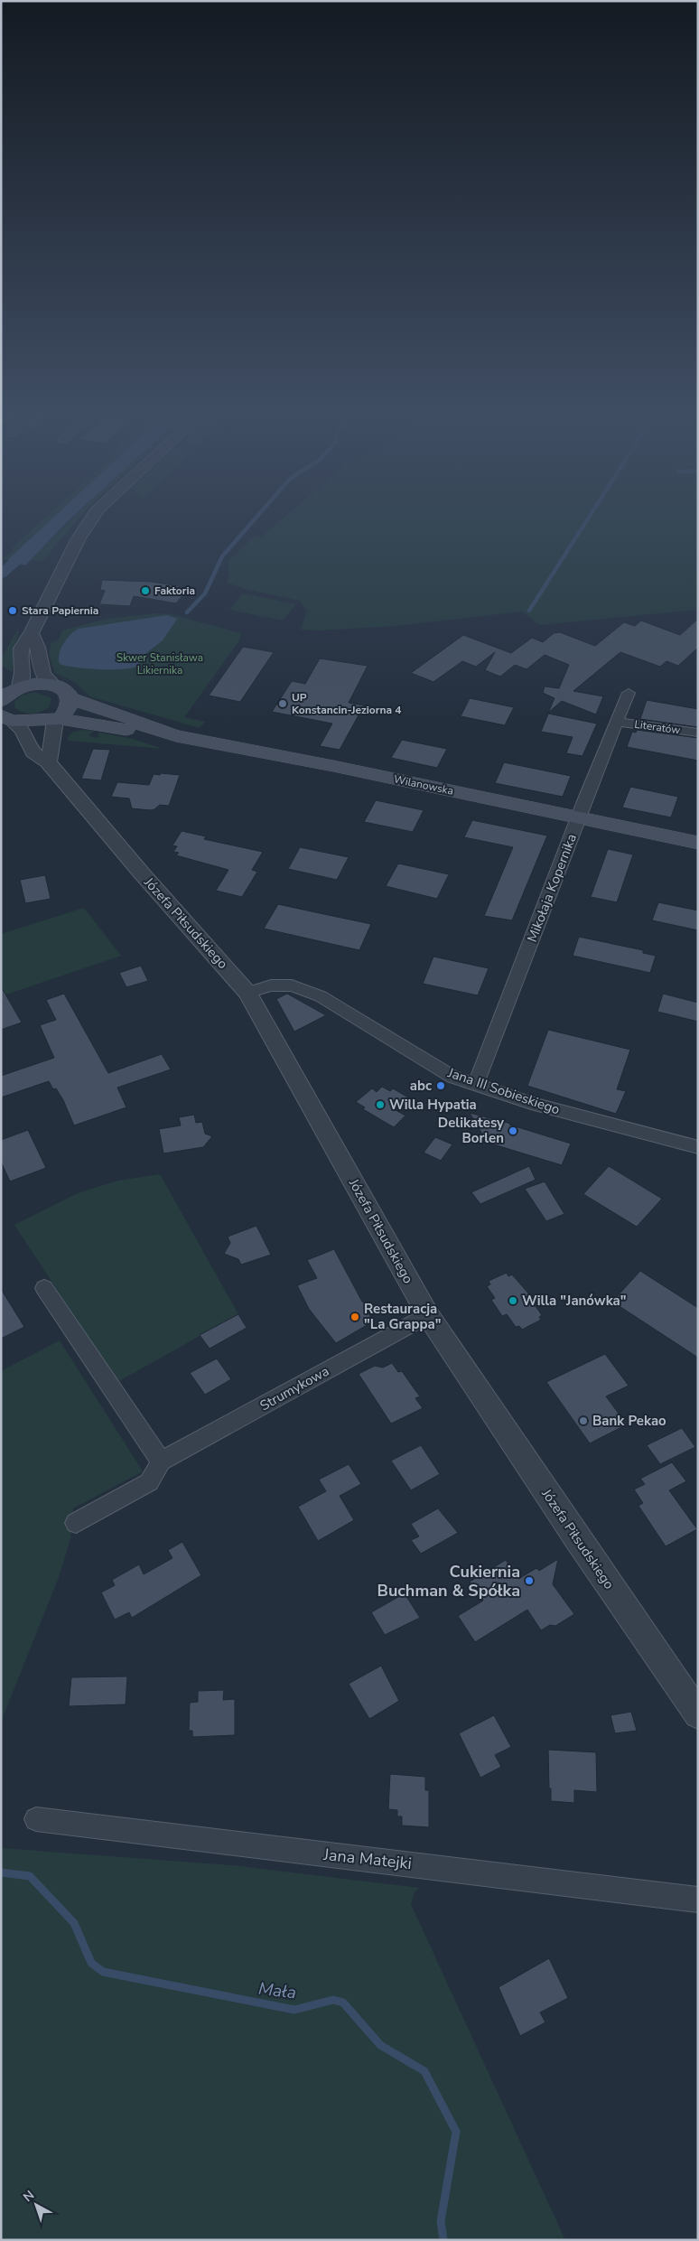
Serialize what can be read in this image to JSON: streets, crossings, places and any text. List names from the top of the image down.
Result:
{
  "streets": {
    "main road": ["Wilanowska"],
    "street": [
      "Literatów",
      "Mikołaja Kopernika",
      "Józefa Piłsudskiego",
      "Jana III Sobieskiego",
      "Strumykowa",
      "Jana Matejki"
    ]
  },
  "crossings": [
    ["Literatów", "Mikołaja Kopernika"],
    ["Wilanowska", "Mikołaja Kopernika"],
    ["Wilanowska", "Józefa Piłsudskiego"],
    ["Mikołaja Kopernika", "Jana III Sobieskiego"],
    ["Józefa Piłsudskiego", "Jana III Sobieskiego"],
    ["Józefa Piłsudskiego", "Strumykowa"]
  ],
  "water": ["Mała"],
  "parks": ["Skwer Stanisława Likiernika"],
  "places": [
    "Faktoria",
    "Stara Papiernia",
    "UP Konstancin-Jeziorna 4",
    "abc",
    "Willa Hypatia",
    "Delikatesy Borlen",
    "Willa \"Janówka\"",
    "Restauracja \"La Grappa\"",
    "Bank Pekao",
    "Cukiernia Buchman & Spółka"
  ],
  "north": "top left"
}
